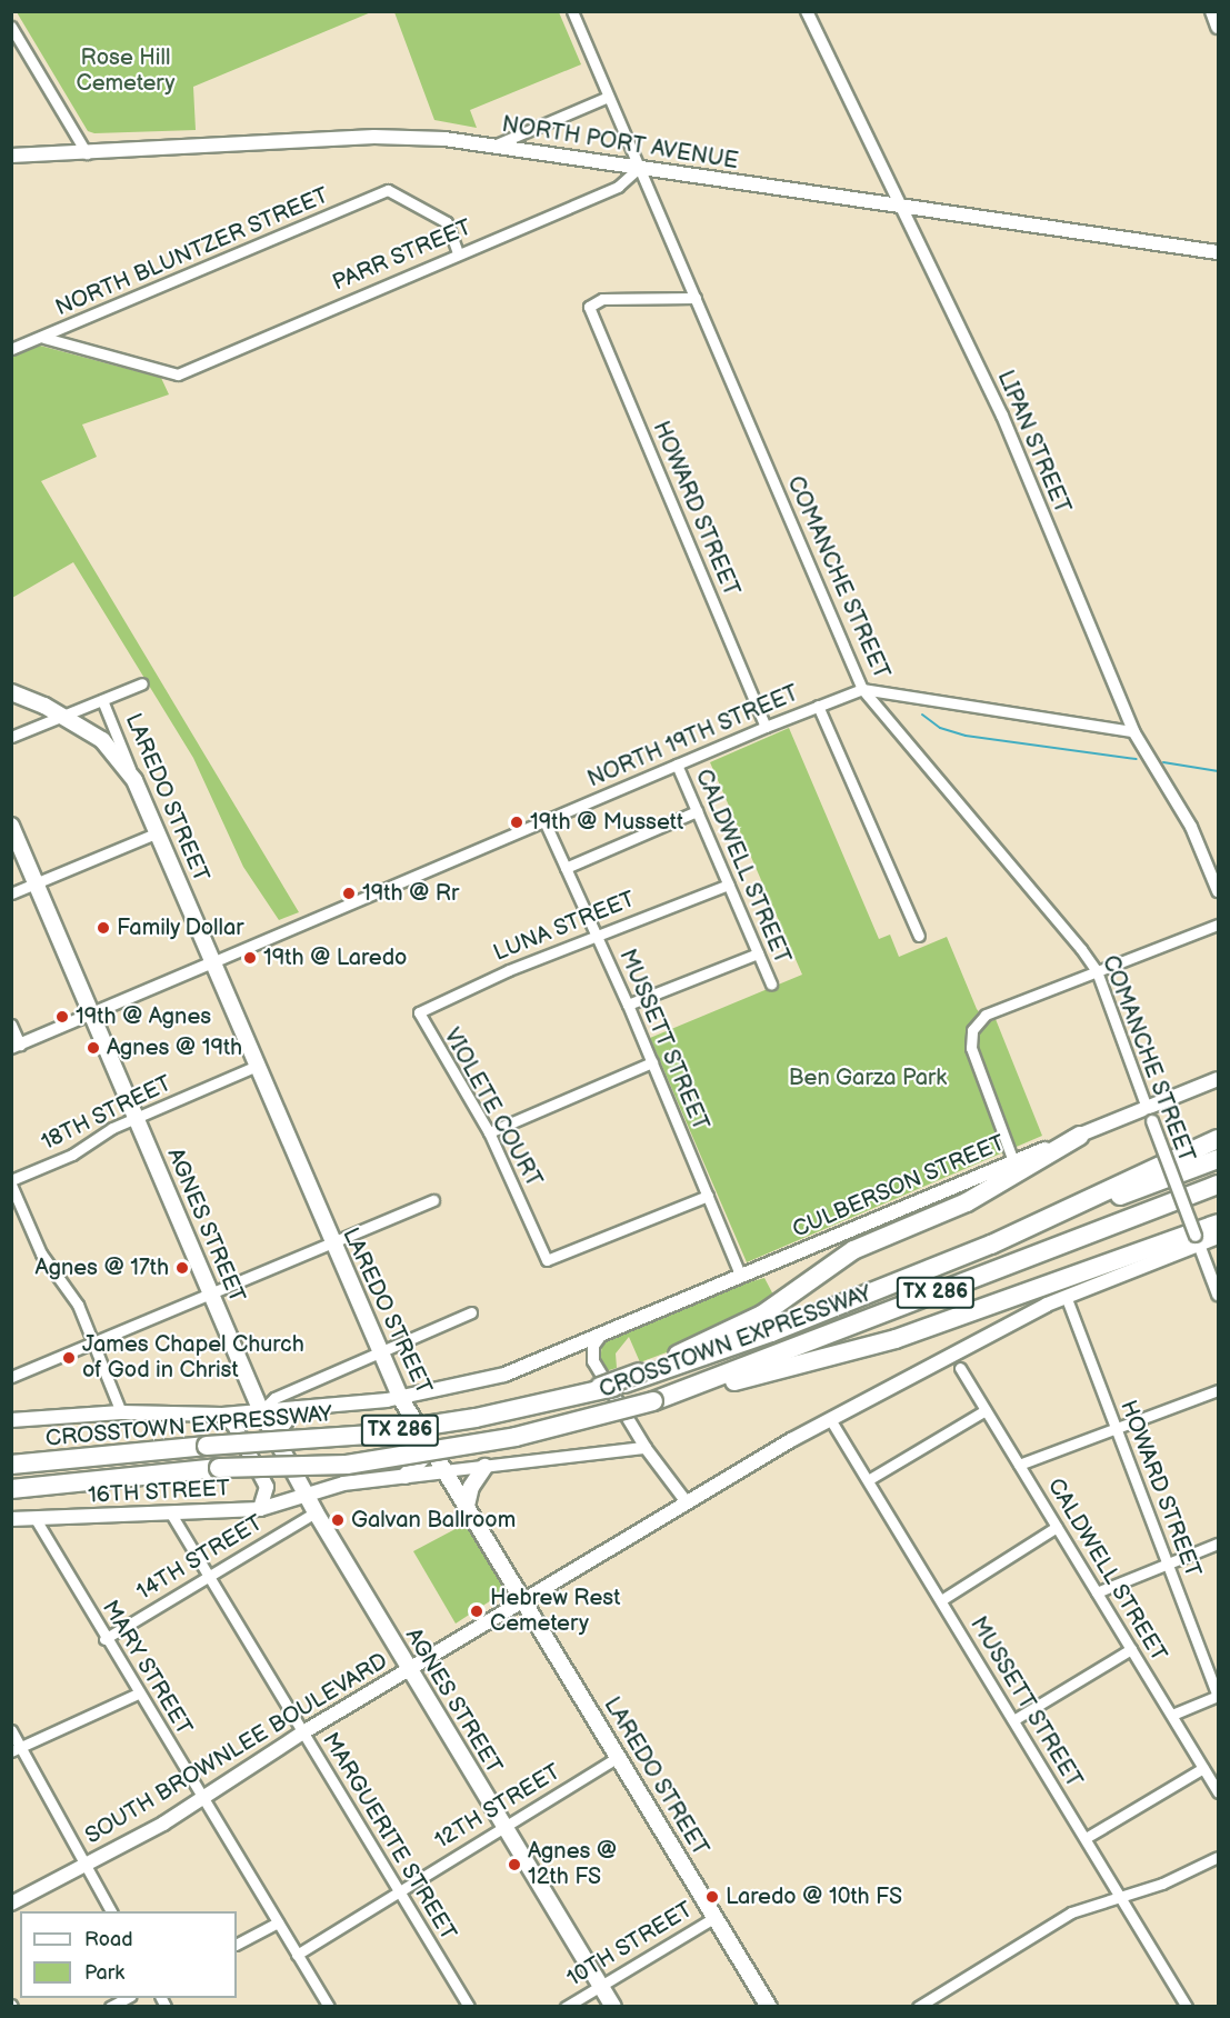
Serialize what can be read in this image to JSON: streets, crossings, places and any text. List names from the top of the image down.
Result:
{
  "streets": {
    "highway": ["TX 286", "CROSSTOWN EXPRESSWAY"],
    "main road": [
      "NORTH PORT AVENUE",
      "LAREDO STREET",
      "CULBERSON STREET",
      "AGNES STREET",
      "16TH STREET",
      "SOUTH BROWNLEE BOULEVARD"
    ],
    "street": [
      "NORTH BLUNTZER STREET",
      "PARR STREET",
      "LIPAN STREET",
      "HOWARD STREET",
      "COMANCHE STREET",
      "NORTH 19TH STREET",
      "CALDWELL STREET",
      "LUNA STREET",
      "MUSSETT STREET",
      "VIOLETE COURT",
      "18TH STREET",
      "14TH STREET",
      "MARY STREET",
      "12TH STREET",
      "MARGUERITE STREET",
      "10TH STREET"
    ]
  },
  "crossings": [
    ["NORTH PORT AVENUE", "PARR STREET"],
    ["NORTH PORT AVENUE", "LIPAN STREET"],
    ["NORTH PORT AVENUE", "COMANCHE STREET"],
    ["NORTH BLUNTZER STREET", "PARR STREET"],
    ["PARR STREET", "COMANCHE STREET"],
    ["LIPAN STREET", "NORTH 19TH STREET"],
    ["HOWARD STREET", "COMANCHE STREET"],
    ["HOWARD STREET", "NORTH 19TH STREET"],
    ["HOWARD STREET", "SOUTH BROWNLEE BOULEVARD"],
    ["COMANCHE STREET", "NORTH 19TH STREET"],
    ["COMANCHE STREET", "CULBERSON STREET"],
    ["COMANCHE STREET", "SOUTH BROWNLEE BOULEVARD"],
    ["NORTH 19TH STREET", "LAREDO STREET"],
    ["NORTH 19TH STREET", "CALDWELL STREET"],
    ["NORTH 19TH STREET", "MUSSETT STREET"],
    ["LAREDO STREET", "18TH STREET"],
    ["LAREDO STREET", "CROSSTOWN EXPRESSWAY"],
    ["LAREDO STREET", "SOUTH BROWNLEE BOULEVARD"],
    ["LAREDO STREET", "12TH STREET"],
    ["LAREDO STREET", "10TH STREET"],
    ["CALDWELL STREET", "LUNA STREET"],
    ["LUNA STREET", "MUSSETT STREET"],
    ["LUNA STREET", "VIOLETE COURT"],
    ["MUSSETT STREET", "VIOLETE COURT"],
    ["MUSSETT STREET", "CULBERSON STREET"],
    ["MUSSETT STREET", "SOUTH BROWNLEE BOULEVARD"],
    ["18TH STREET", "AGNES STREET"],
    ["CULBERSON STREET", "CROSSTOWN EXPRESSWAY"],
    ["AGNES STREET", "CROSSTOWN EXPRESSWAY"],
    ["AGNES STREET", "16TH STREET"],
    ["AGNES STREET", "14TH STREET"],
    ["AGNES STREET", "SOUTH BROWNLEE BOULEVARD"],
    ["AGNES STREET", "12TH STREET"],
    ["AGNES STREET", "10TH STREET"],
    ["TX 286", "CROSSTOWN EXPRESSWAY"],
    ["16TH STREET", "MARY STREET"],
    ["16TH STREET", "MARGUERITE STREET"],
    ["14TH STREET", "MARY STREET"],
    ["14TH STREET", "MARGUERITE STREET"],
    ["MARY STREET", "SOUTH BROWNLEE BOULEVARD"],
    ["MARY STREET", "12TH STREET"],
    ["SOUTH BROWNLEE BOULEVARD", "MARGUERITE STREET"],
    ["12TH STREET", "MARGUERITE STREET"]
  ],
  "parks": ["Rose Hill Cemetery", "Ben Garza Park"],
  "places": [
    "19th @ Mussett",
    "19th @ Rr",
    "Family Dollar",
    "19th @ Laredo",
    "19th @ Agnes",
    "Agnes @ 19th",
    "Agnes @ 17th",
    "James Chapel Church of God in Christ",
    "Galvan Ballroom",
    "Hebrew Rest Cemetery",
    "Agnes @ 12th FS",
    "Laredo @ 10th FS"
  ],
  "legend": ["Road", "Park"]
}
